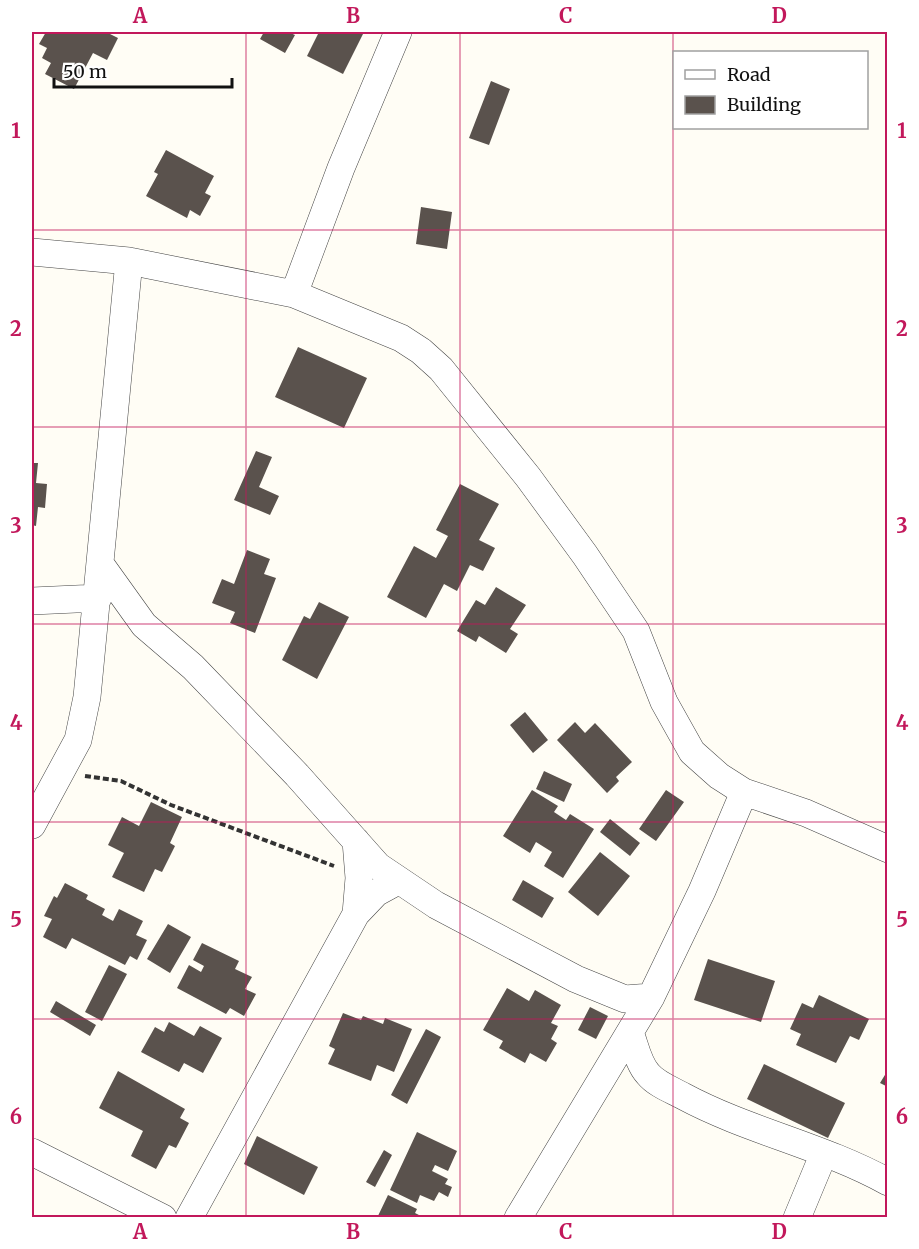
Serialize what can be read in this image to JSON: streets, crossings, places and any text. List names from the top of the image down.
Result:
{
  "legend": ["Road", "Building"],
  "scale_bar": "50 m",
  "grid": {
    "columns": [
      "A",
      "B",
      "C",
      "D"
    ],
    "rows": [
      "1",
      "2",
      "3",
      "4",
      "5",
      "6"
    ]
  }
}
